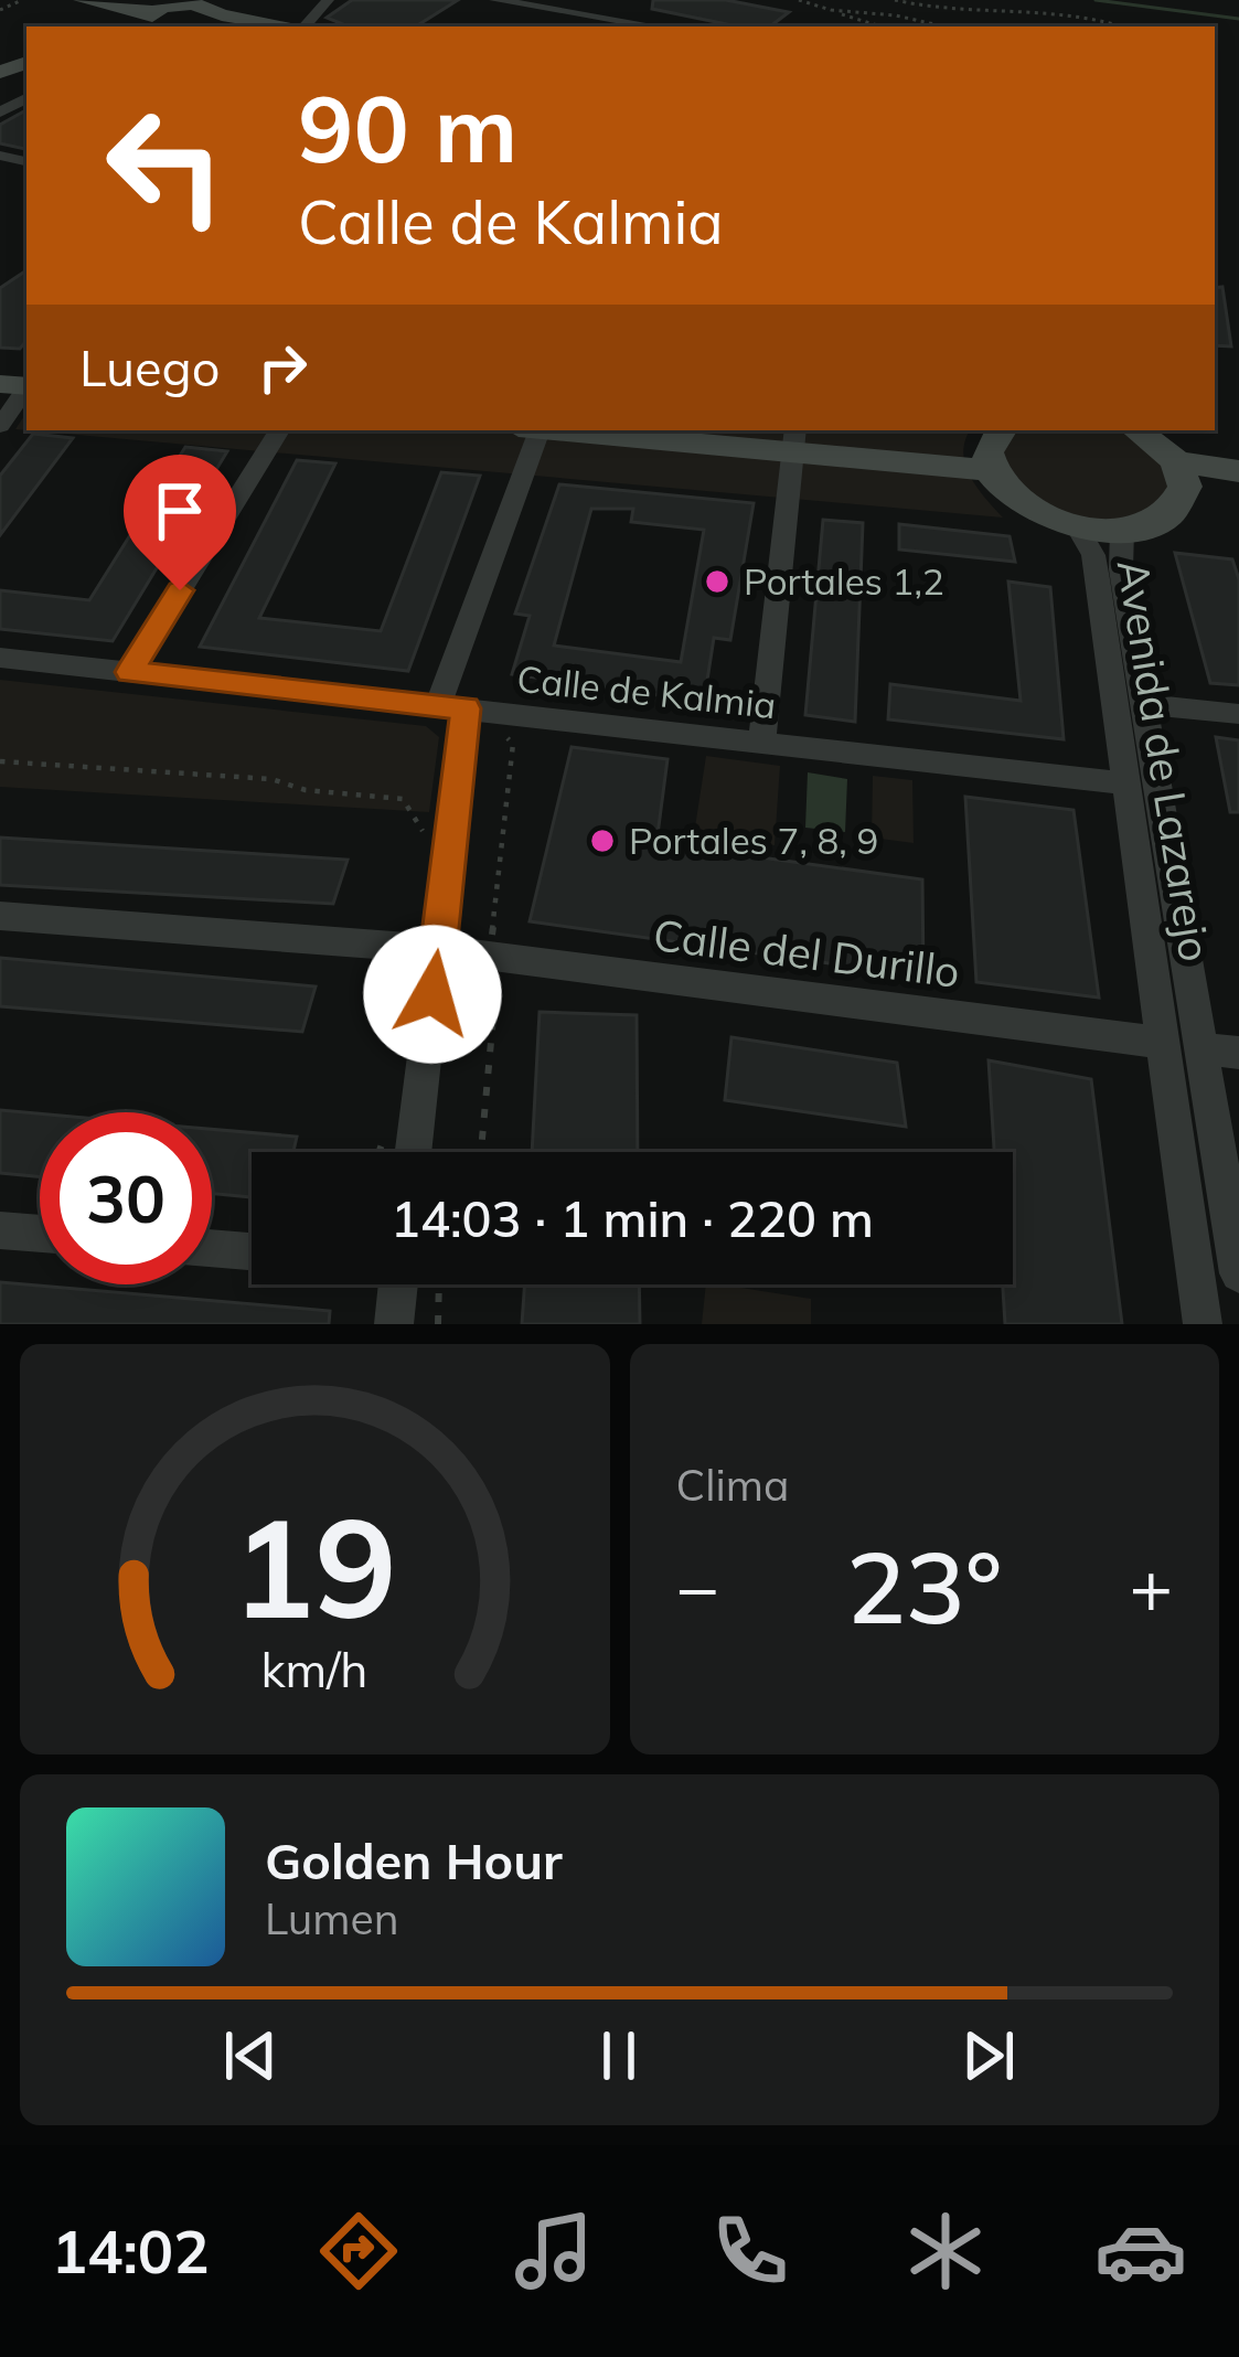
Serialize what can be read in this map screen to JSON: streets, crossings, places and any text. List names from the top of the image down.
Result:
{
  "streets": {
    "street": ["Calle de Kalmia", "Avenida de Lazarejo", "Calle del Durillo"]
  },
  "crossings": [
    ["Calle de Kalmia", "Avenida de Lazarejo"],
    ["Avenida de Lazarejo", "Calle del Durillo"]
  ],
  "places": ["Portales 1,2", "Portales 7, 8, 9"],
  "page": {
    "turn": ["90 m", "Calle de Kalmia"],
    "then": "Luego",
    "limit": "30",
    "trip": "14:03 · 1 min · 220 m",
    "tile": "Clima",
    "heat": ["−", "23°", "+"],
    "song": ["Golden Hour", "Lumen"],
    "tabs": "14:02",
    "gauge": ["19", "km/h"]
  }
}
